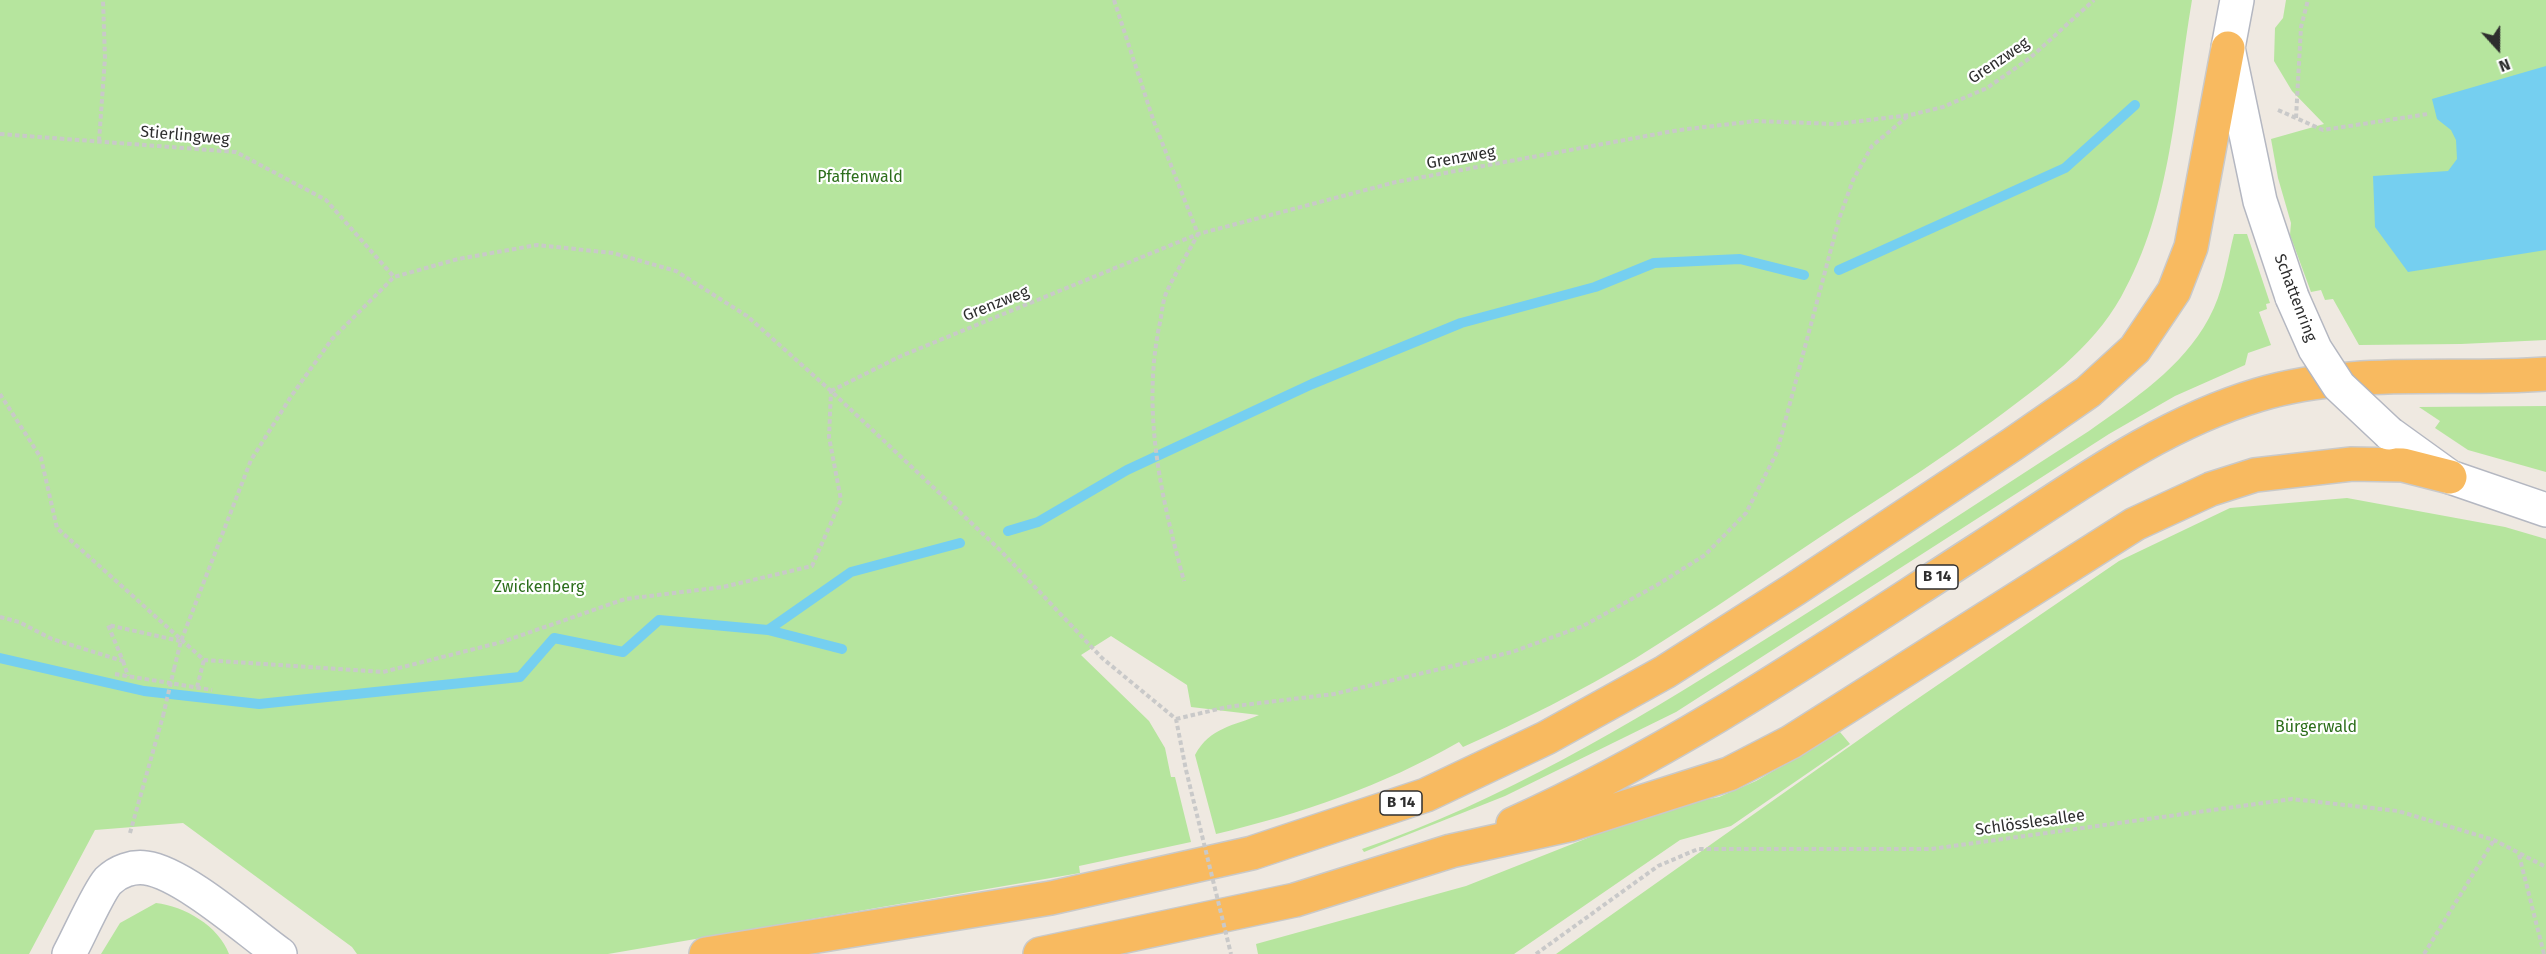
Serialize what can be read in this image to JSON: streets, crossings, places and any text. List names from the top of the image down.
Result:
{
  "streets": {
    "highway": ["B 14"],
    "main road": ["Schattenring"],
    "path": ["Grenzweg", "Stierlingweg", "Schlösslesallee"]
  },
  "crossings": [
    ["Schattenring", "B 14"]
  ],
  "parks": ["Pfaffenwald", "Zwickenberg", "Bürgerwald"],
  "north": "bottom"
}
